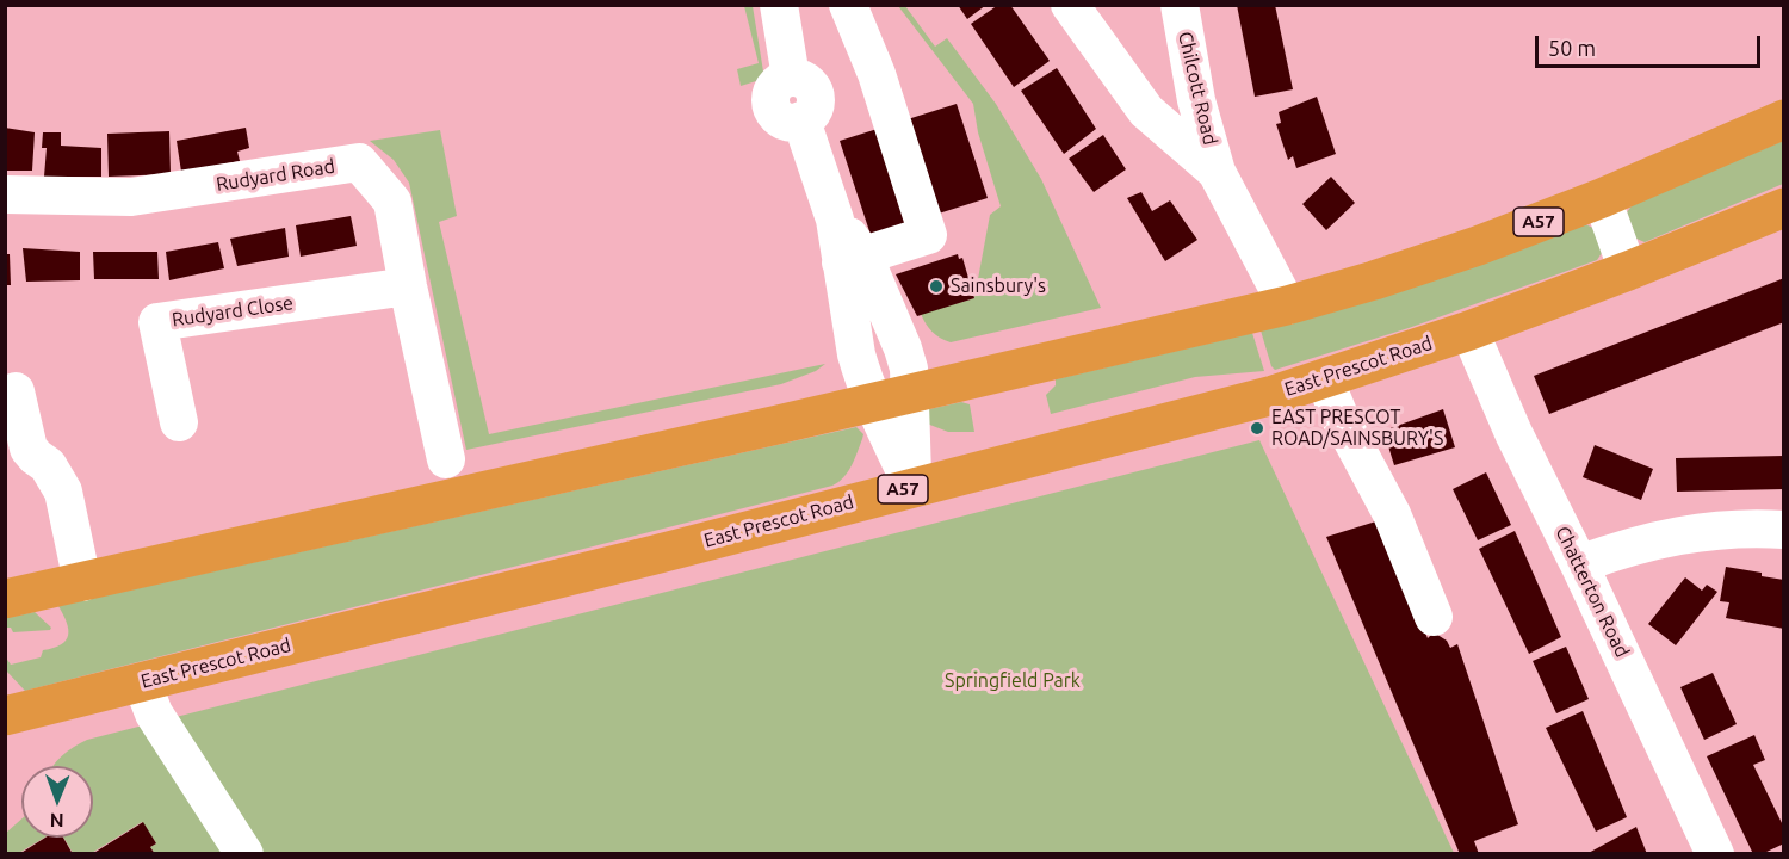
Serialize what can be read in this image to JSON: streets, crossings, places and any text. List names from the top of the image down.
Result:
{
  "streets": {
    "highway": ["A57", "East Prescot Road"],
    "street": [
      "Chilcott Road",
      "Rudyard Road",
      "Rudyard Close",
      "Chatterton Road"
    ]
  },
  "crossings": [
    ["Rudyard Road", "Rudyard Close"],
    ["East Prescot Road", "Chatterton Road"]
  ],
  "parks": ["Springfield Park"],
  "places": ["Sainsbury's", "EAST PRESCOT ROAD/SAINSBURY'S"],
  "scale_bar": "50 m",
  "north": "bottom"
}
